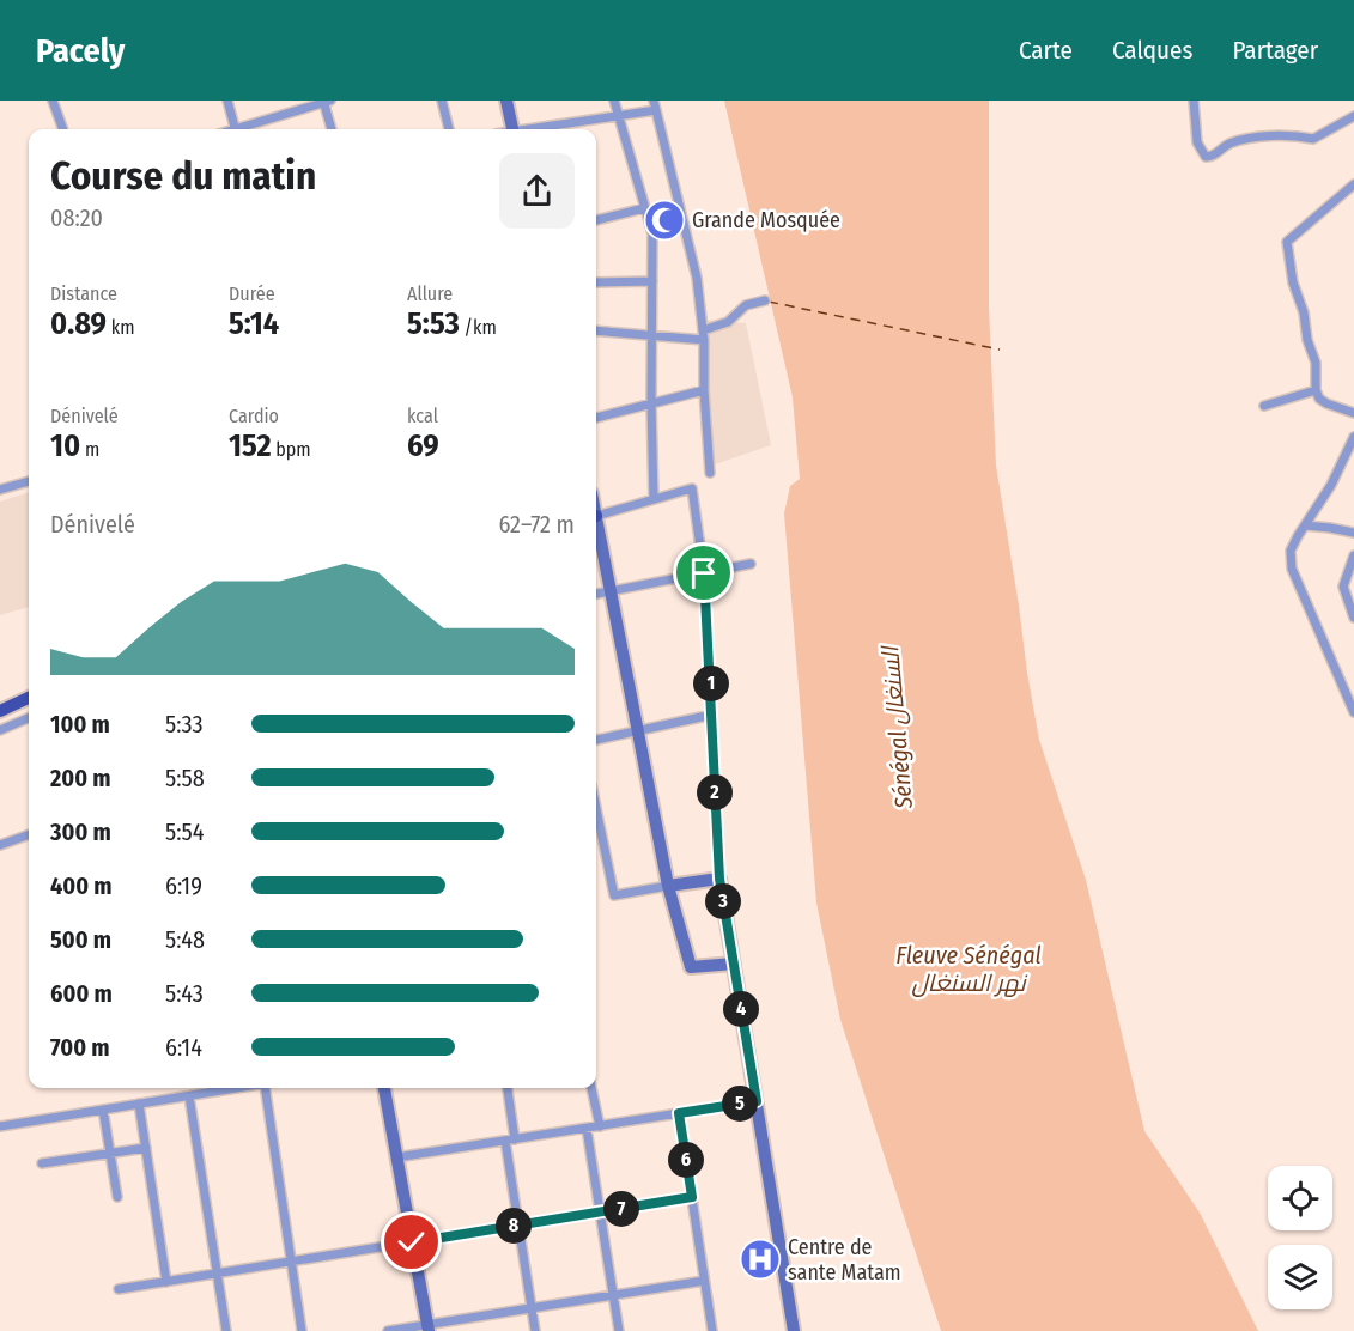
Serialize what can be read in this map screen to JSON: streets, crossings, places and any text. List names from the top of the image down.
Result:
{
  "water": ["Sénégal السنغال", "Fleuve Sénégal نهر السنغال"],
  "places": {
    "mosque": ["Grande Mosquée"],
    "hospital": ["Centre de sante Matam"]
  },
  "page": {
    "header": "Pacely",
    "nav": ["Carte", "Calques", "Partager"],
    "heading": ["Course du matin", "08:20"],
    "stats": [
      ["Distance", "0.89 km"],
      ["Durée", "5:14"],
      ["Allure", "5:53 /km"],
      ["Dénivelé", "10 m"],
      ["Cardio", "152 bpm"],
      ["kcal", "69"]
    ],
    "chart": ["Dénivelé", "62–72 m"],
    "pins": [
      "1",
      "2",
      "3",
      "4",
      "5",
      "6",
      "7",
      "8"
    ],
    "list": [
      {
        "name": "100 m",
        "note": "5:33"
      },
      {
        "name": "200 m",
        "note": "5:58"
      },
      {
        "name": "300 m",
        "note": "5:54"
      },
      {
        "name": "400 m",
        "note": "6:19"
      },
      {
        "name": "500 m",
        "note": "5:48"
      },
      {
        "name": "600 m",
        "note": "5:43"
      },
      {
        "name": "700 m",
        "note": "6:14"
      }
    ]
  }
}
